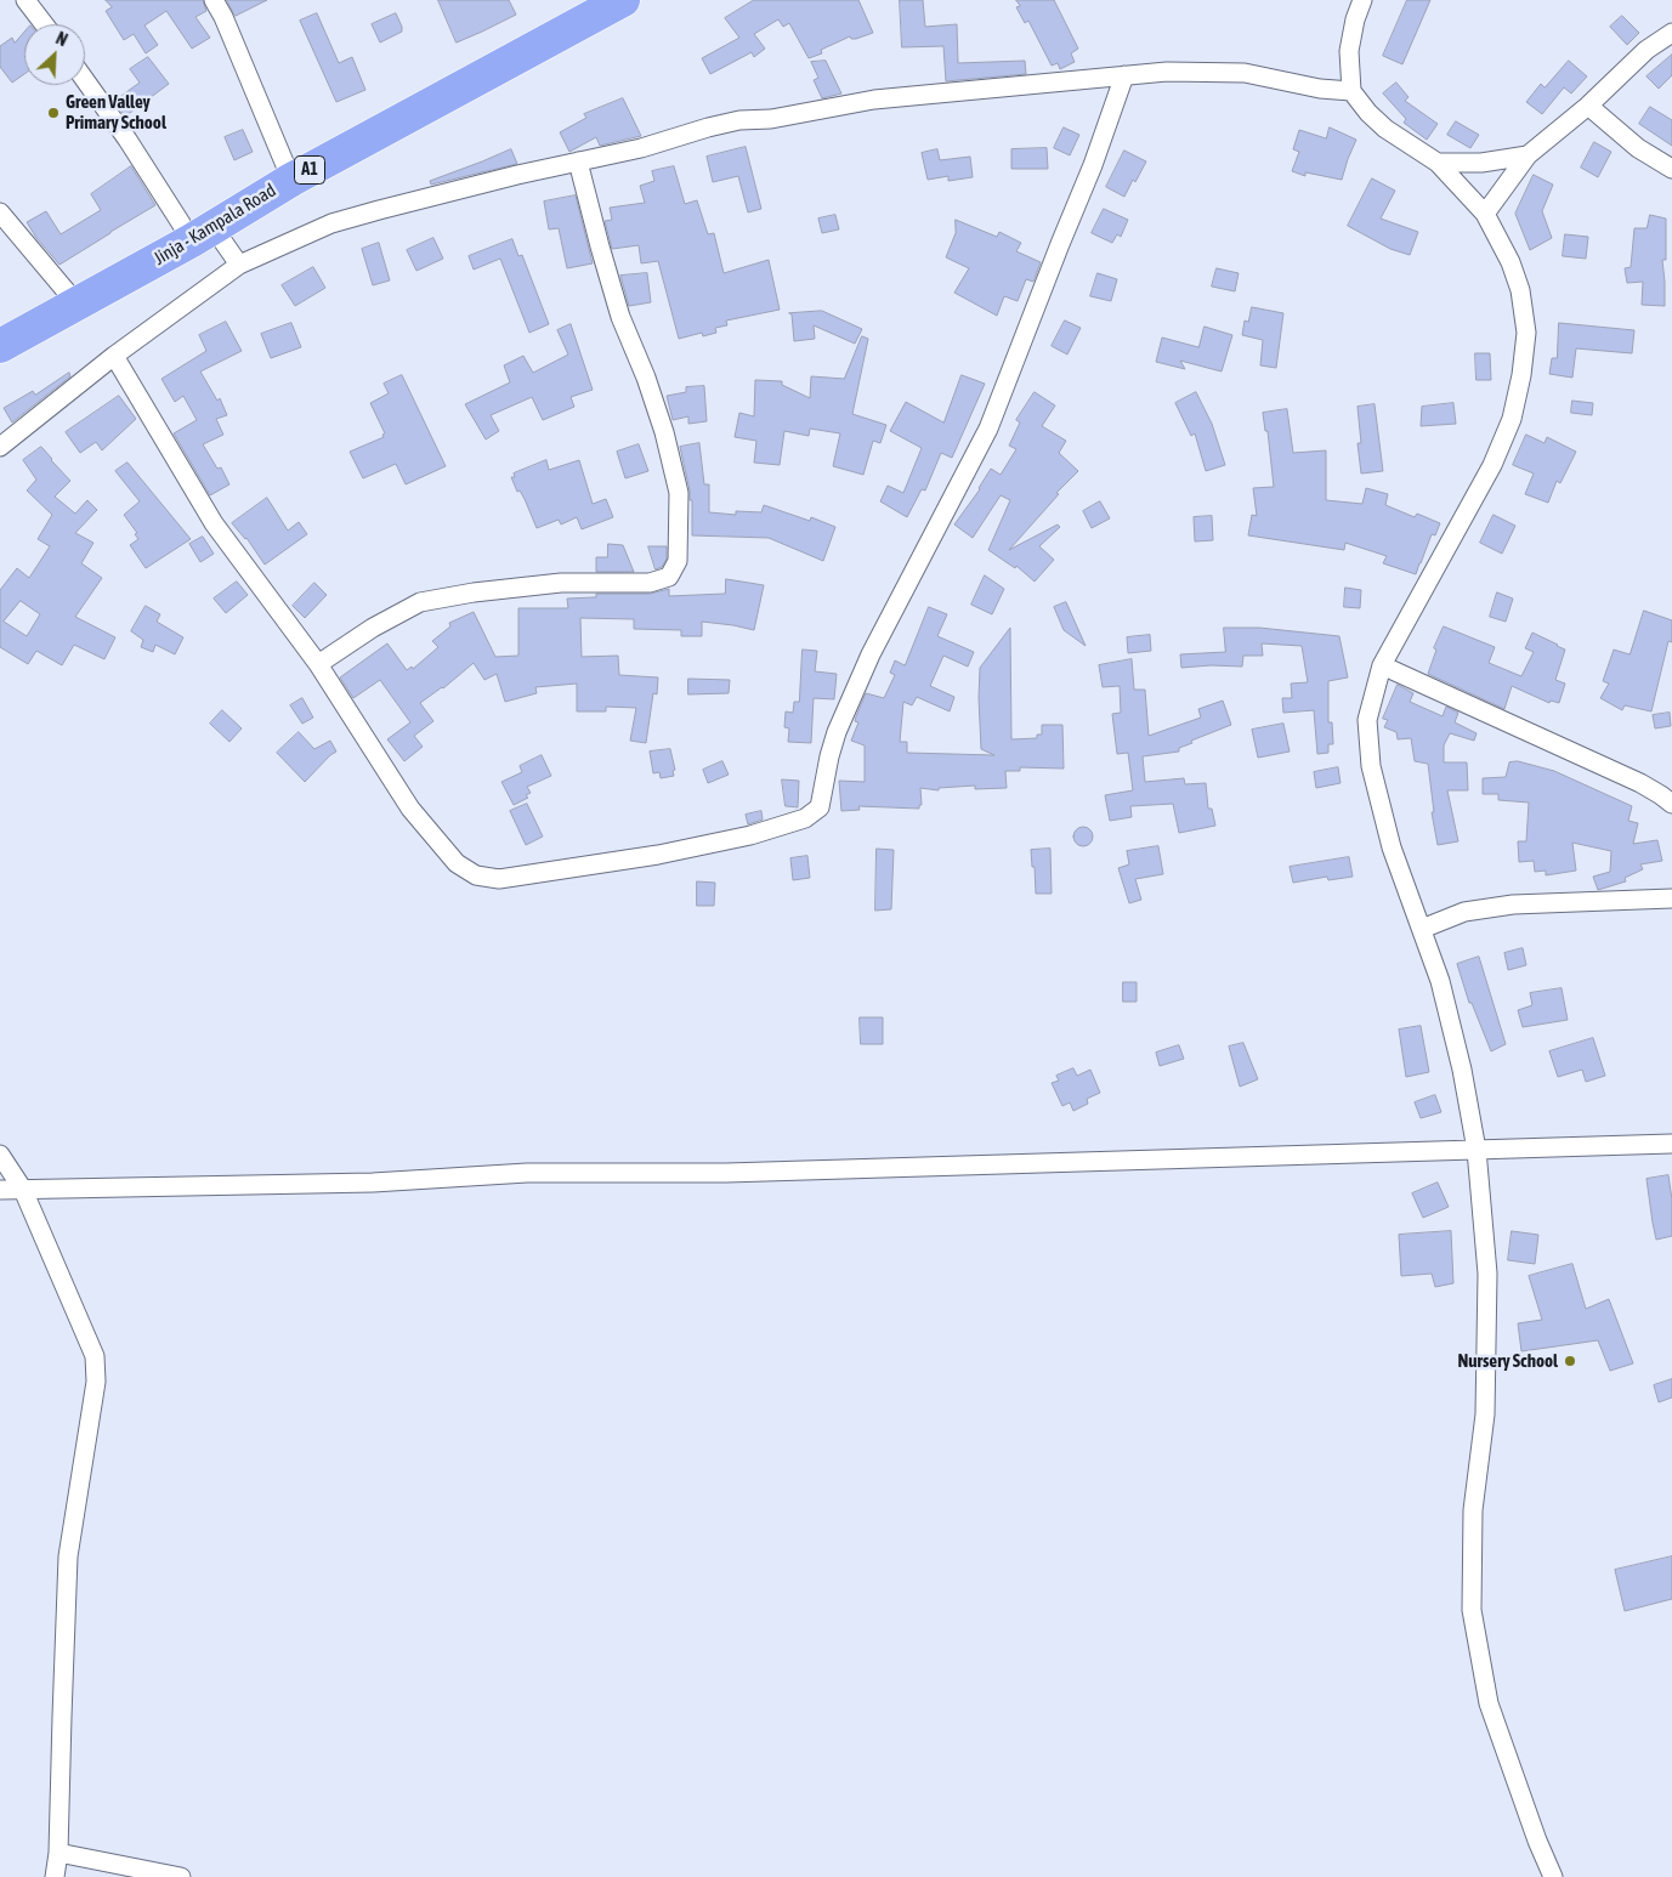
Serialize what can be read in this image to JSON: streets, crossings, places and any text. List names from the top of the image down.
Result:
{
  "streets": {
    "highway": ["A1", "Jinja - Kampala Road"]
  },
  "places": ["Green Valley Primary School", "Nursery School"],
  "north": "top right"
}
